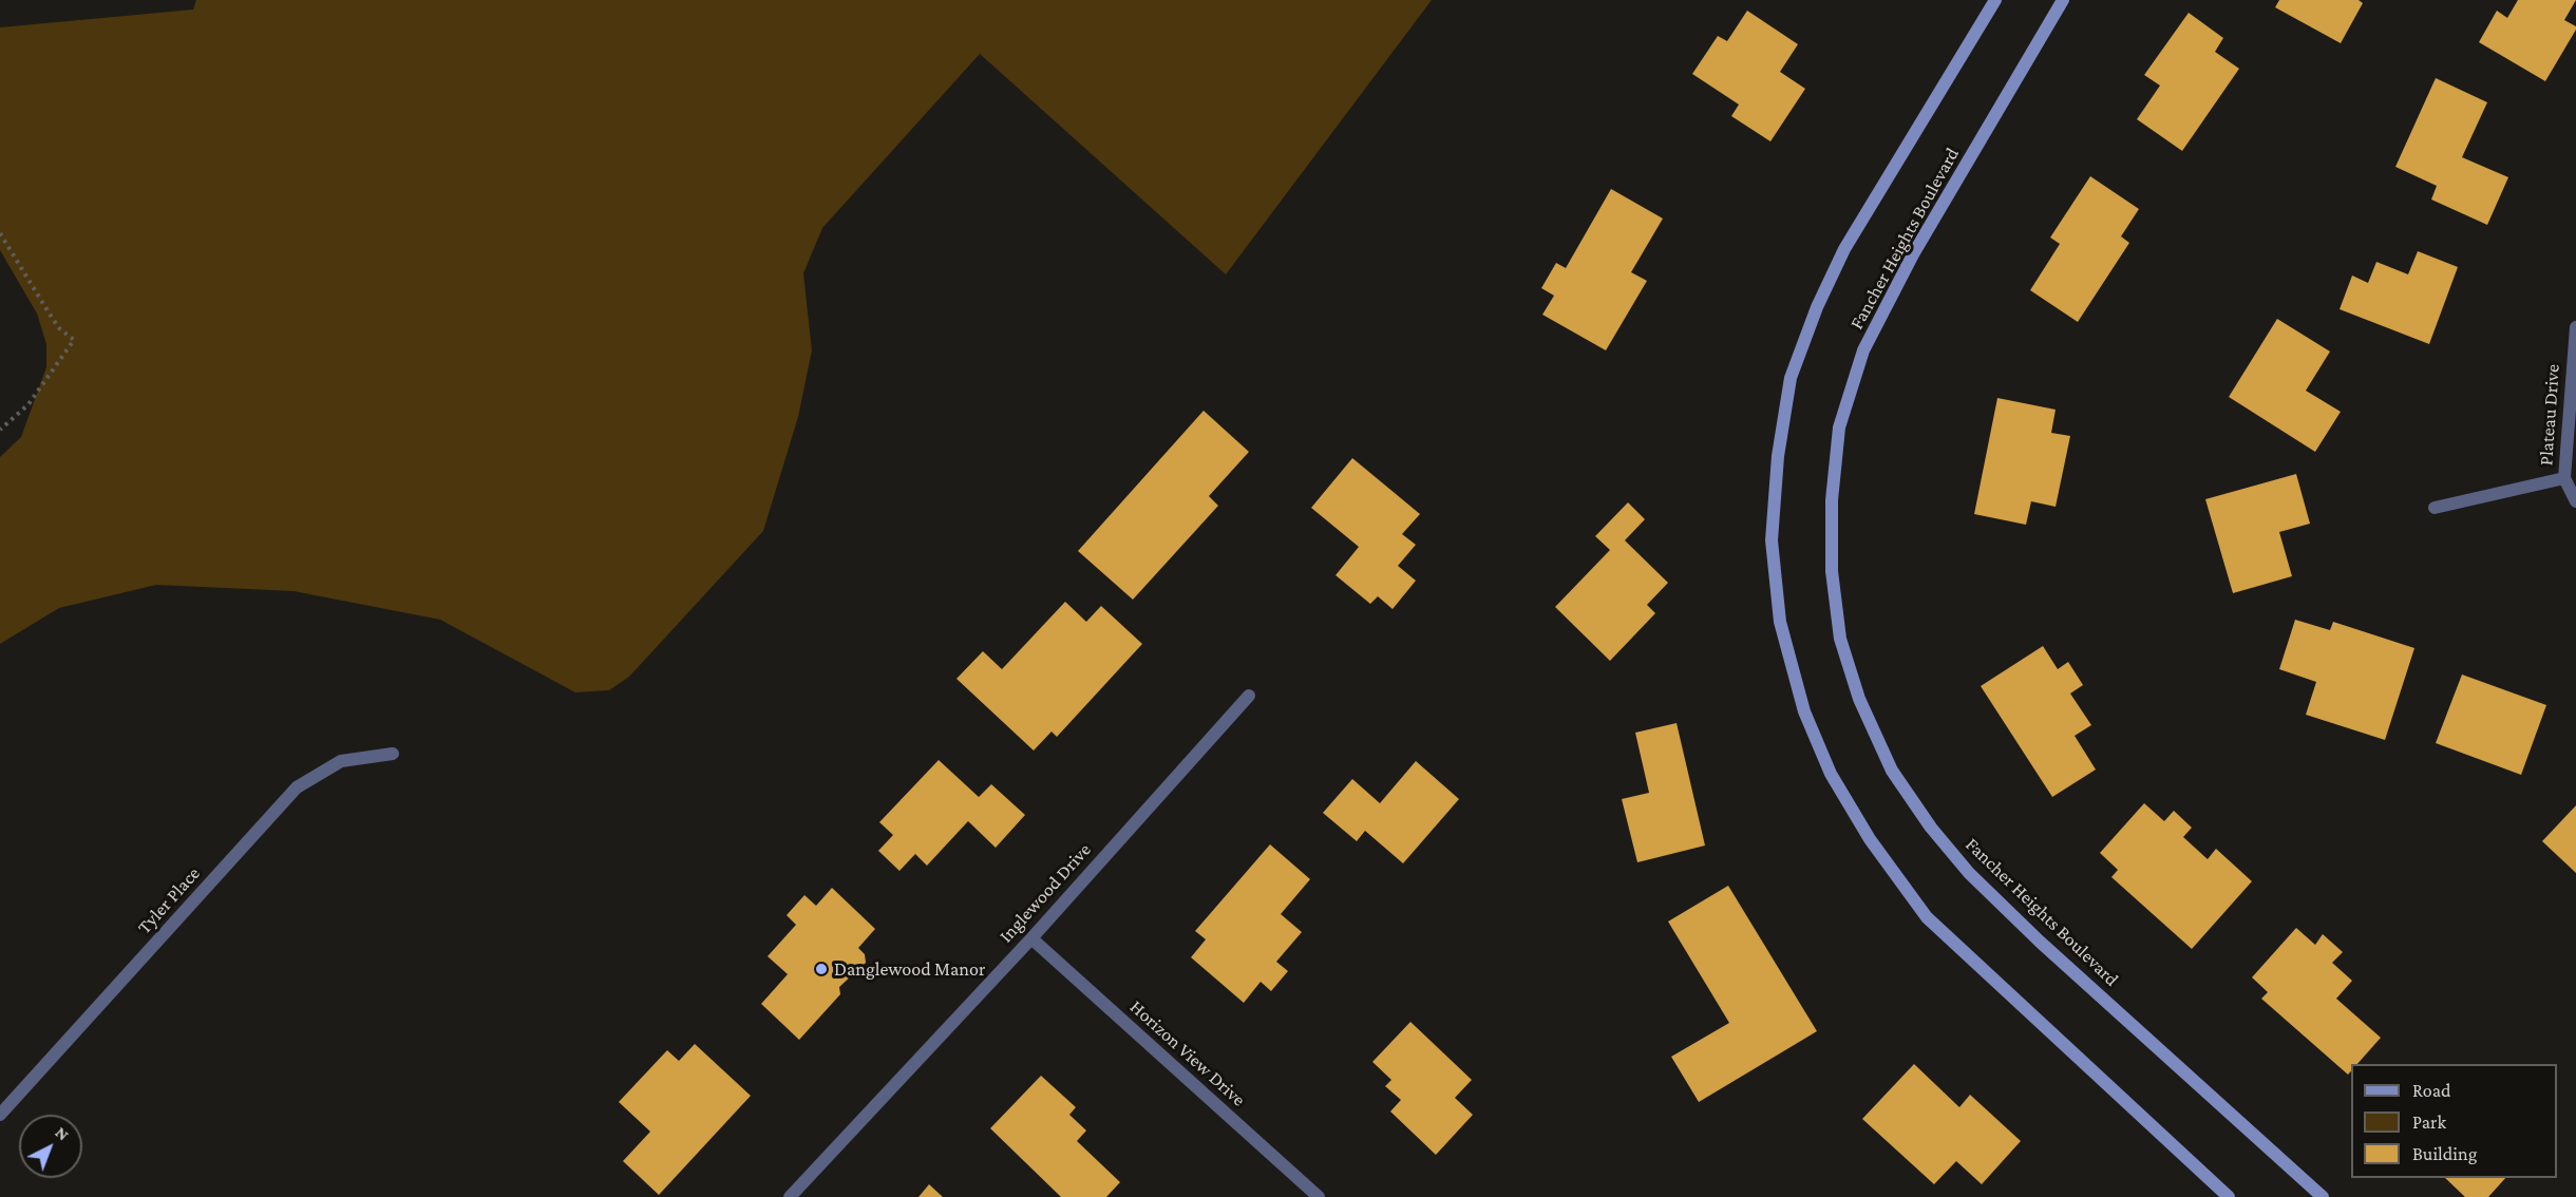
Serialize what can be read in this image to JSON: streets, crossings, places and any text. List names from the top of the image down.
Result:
{
  "streets": {
    "street": [
      "Fancher Heights Boulevard",
      "Plateau Drive",
      "Inglewood Drive",
      "Tyler Place",
      "Horizon View Drive"
    ]
  },
  "crossings": [
    ["Inglewood Drive", "Horizon View Drive"]
  ],
  "places": ["Danglewood Manor"],
  "legend": ["Road", "Park", "Building"],
  "north": "top right"
}
